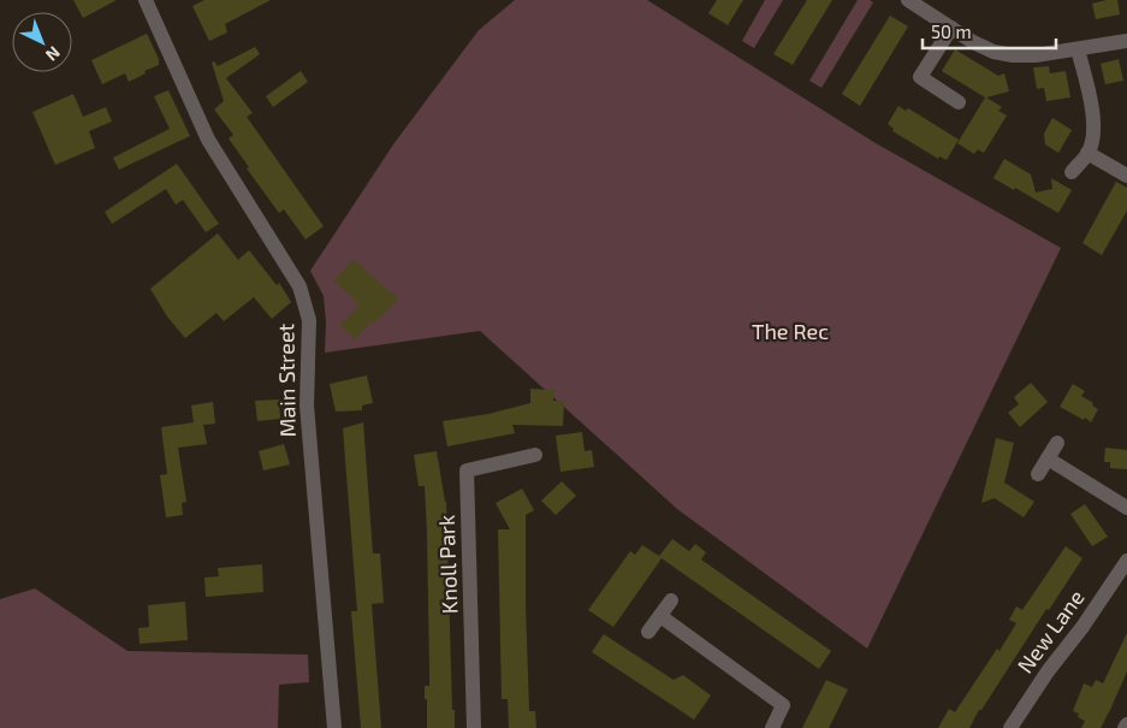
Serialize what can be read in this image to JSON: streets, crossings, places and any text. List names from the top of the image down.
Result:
{
  "streets": {
    "street": ["Main Street", "Knoll Park", "New Lane"]
  },
  "parks": ["The Rec"],
  "scale_bar": "50 m",
  "north": "bottom right"
}
